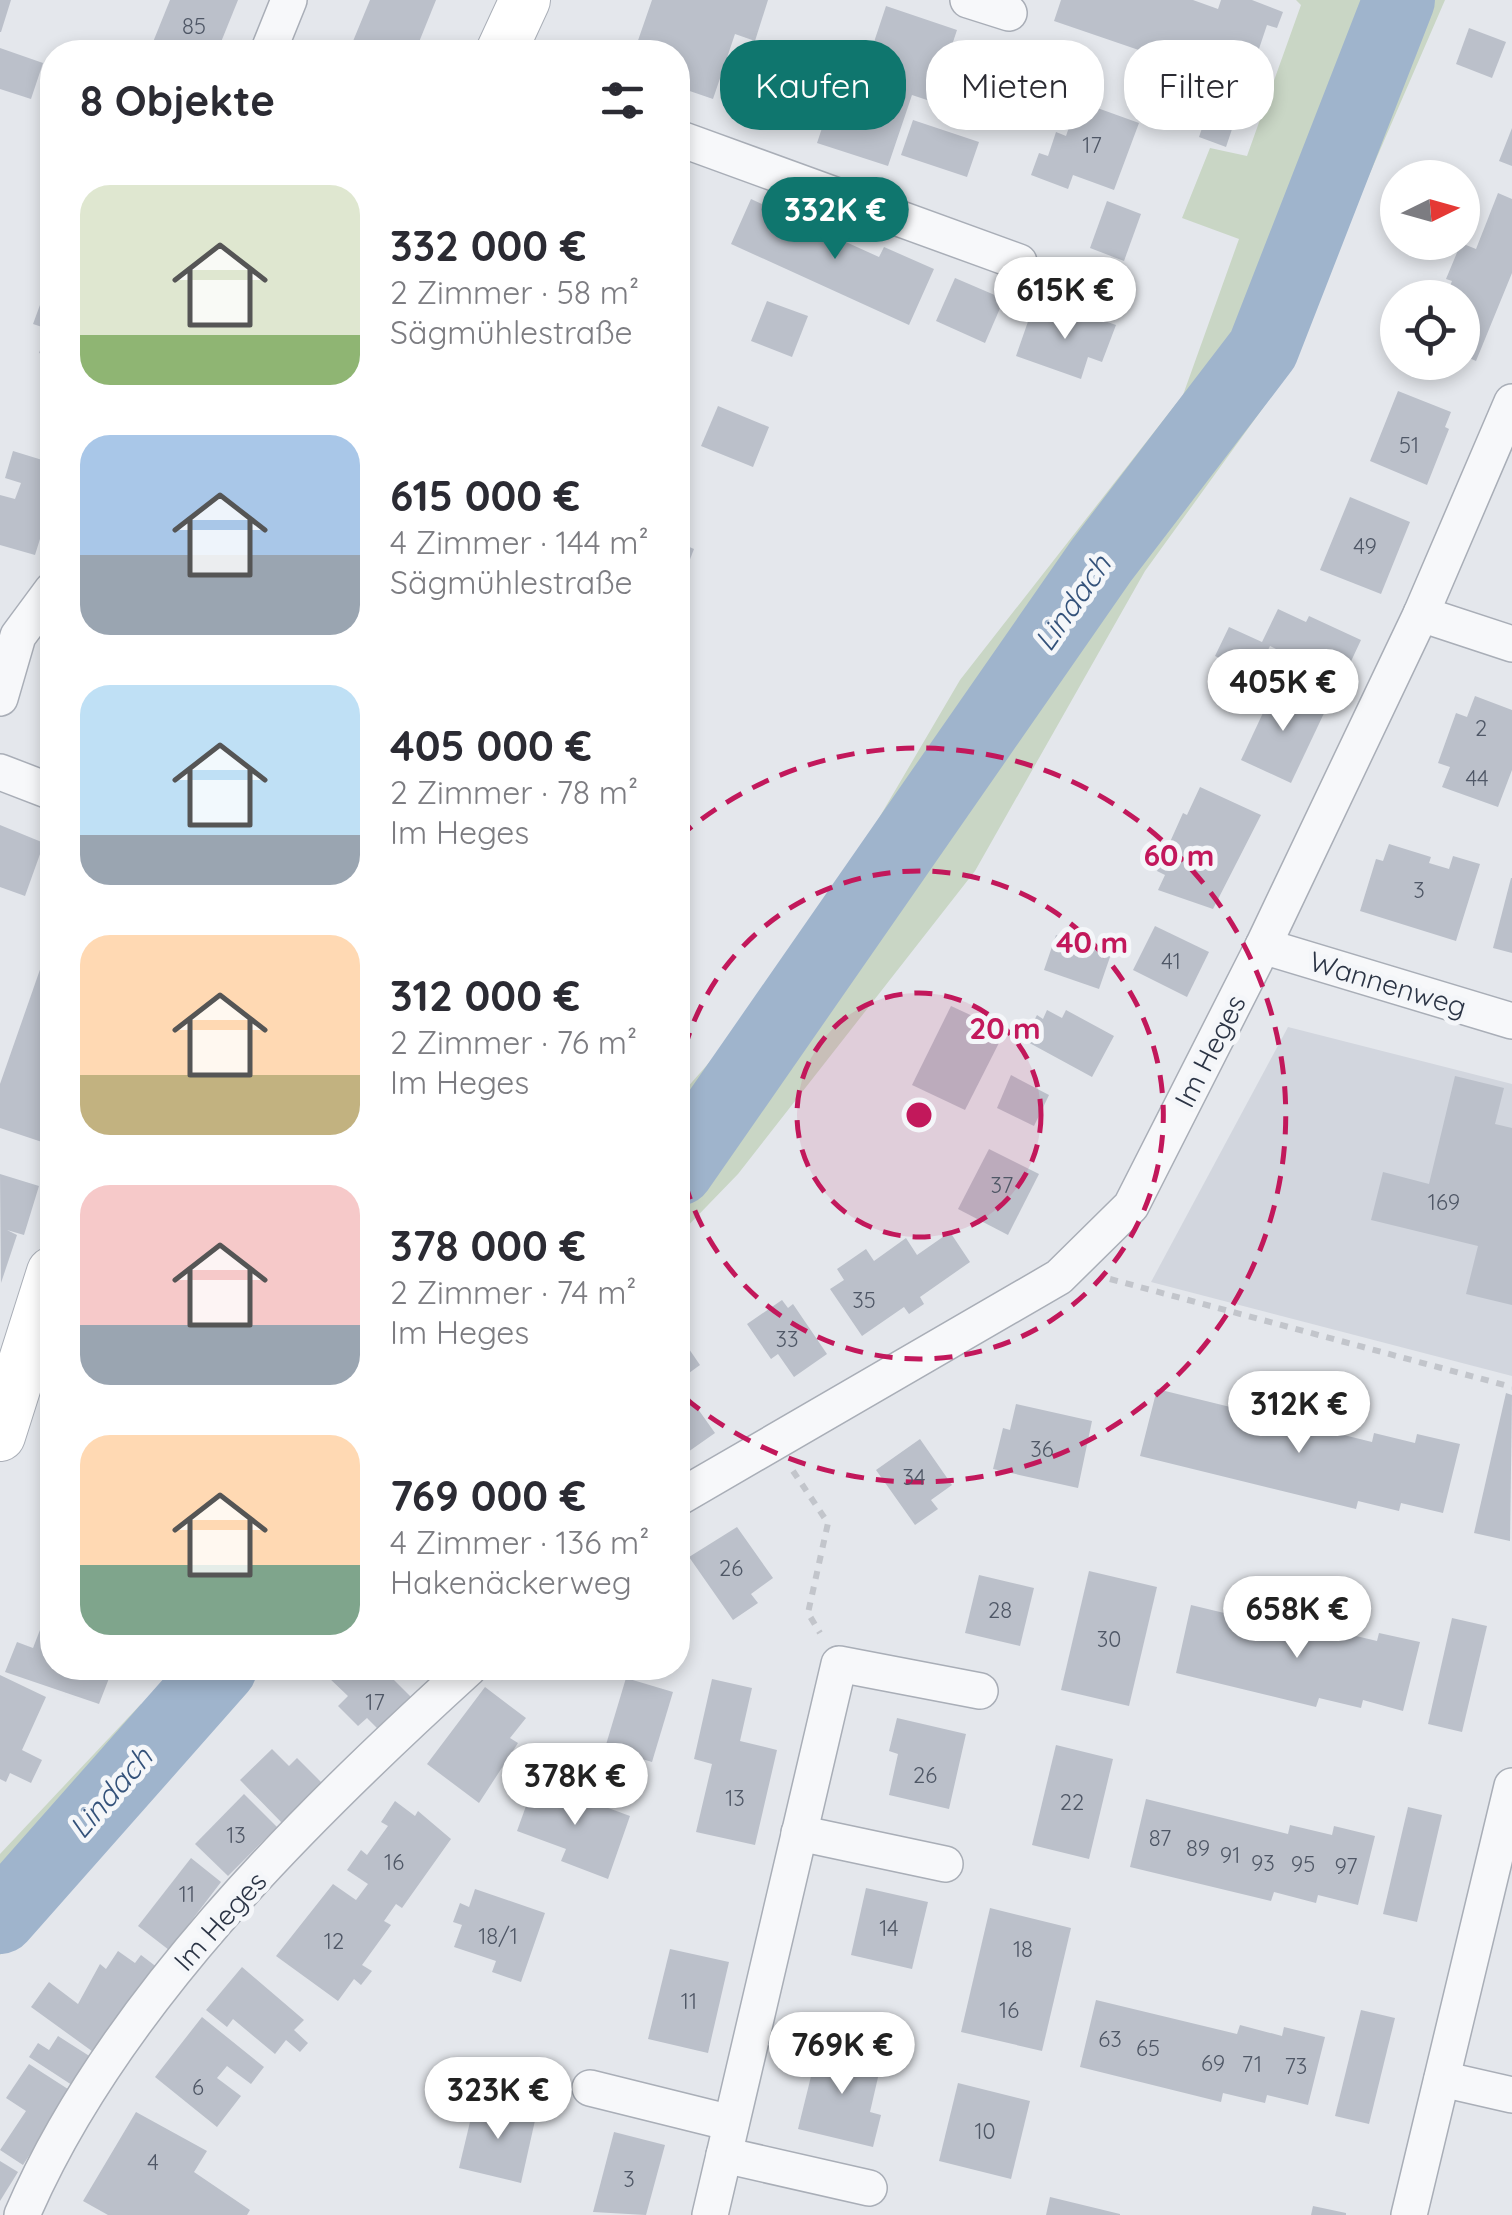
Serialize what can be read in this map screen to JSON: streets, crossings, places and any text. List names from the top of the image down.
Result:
{
  "streets": {
    "street": ["Wannenweg", "Im Heges"]
  },
  "crossings": [
    ["Wannenweg", "Im Heges"]
  ],
  "water": ["Lindach"],
  "house_numbers": [
    "85",
    "17",
    "51",
    "49",
    "2",
    "44",
    "3",
    "41",
    "37",
    "169",
    "35",
    "33",
    "36",
    "34",
    "26",
    "28",
    "30",
    "17",
    "26",
    "13",
    "22",
    "13",
    "87",
    "89",
    "91",
    "16",
    "93",
    "95",
    "97",
    "11",
    "14",
    "18/1",
    "12",
    "18",
    "11",
    "16",
    "63",
    "65",
    "69",
    "71",
    "73",
    "6",
    "10",
    "4",
    "3"
  ],
  "north": "right",
  "page": {
    "chip": ["Kaufen", "Mieten", "Filter"],
    "heading": "8 Objekte",
    "list": [
      {
        "name": "332 000 €",
        "note": "2 Zimmer · 58 m² · Sägmühlestraße"
      },
      {
        "name": "615 000 €",
        "note": "4 Zimmer · 144 m² · Sägmühlestraße"
      },
      {
        "name": "405 000 €",
        "note": "2 Zimmer · 78 m² · Im Heges"
      },
      {
        "name": "312 000 €",
        "note": "2 Zimmer · 76 m² · Im Heges"
      },
      {
        "name": "378 000 €",
        "note": "2 Zimmer · 74 m² · Im Heges"
      },
      {
        "name": "769 000 €",
        "note": "4 Zimmer · 136 m² · Hakenäckerweg"
      }
    ],
    "price": [
      "332K €",
      "615K €",
      "405K €",
      "312K €",
      "658K €",
      "378K €",
      "769K €",
      "323K €"
    ]
  },
  "rings": ["60 m", "40 m", "20 m"]
}
